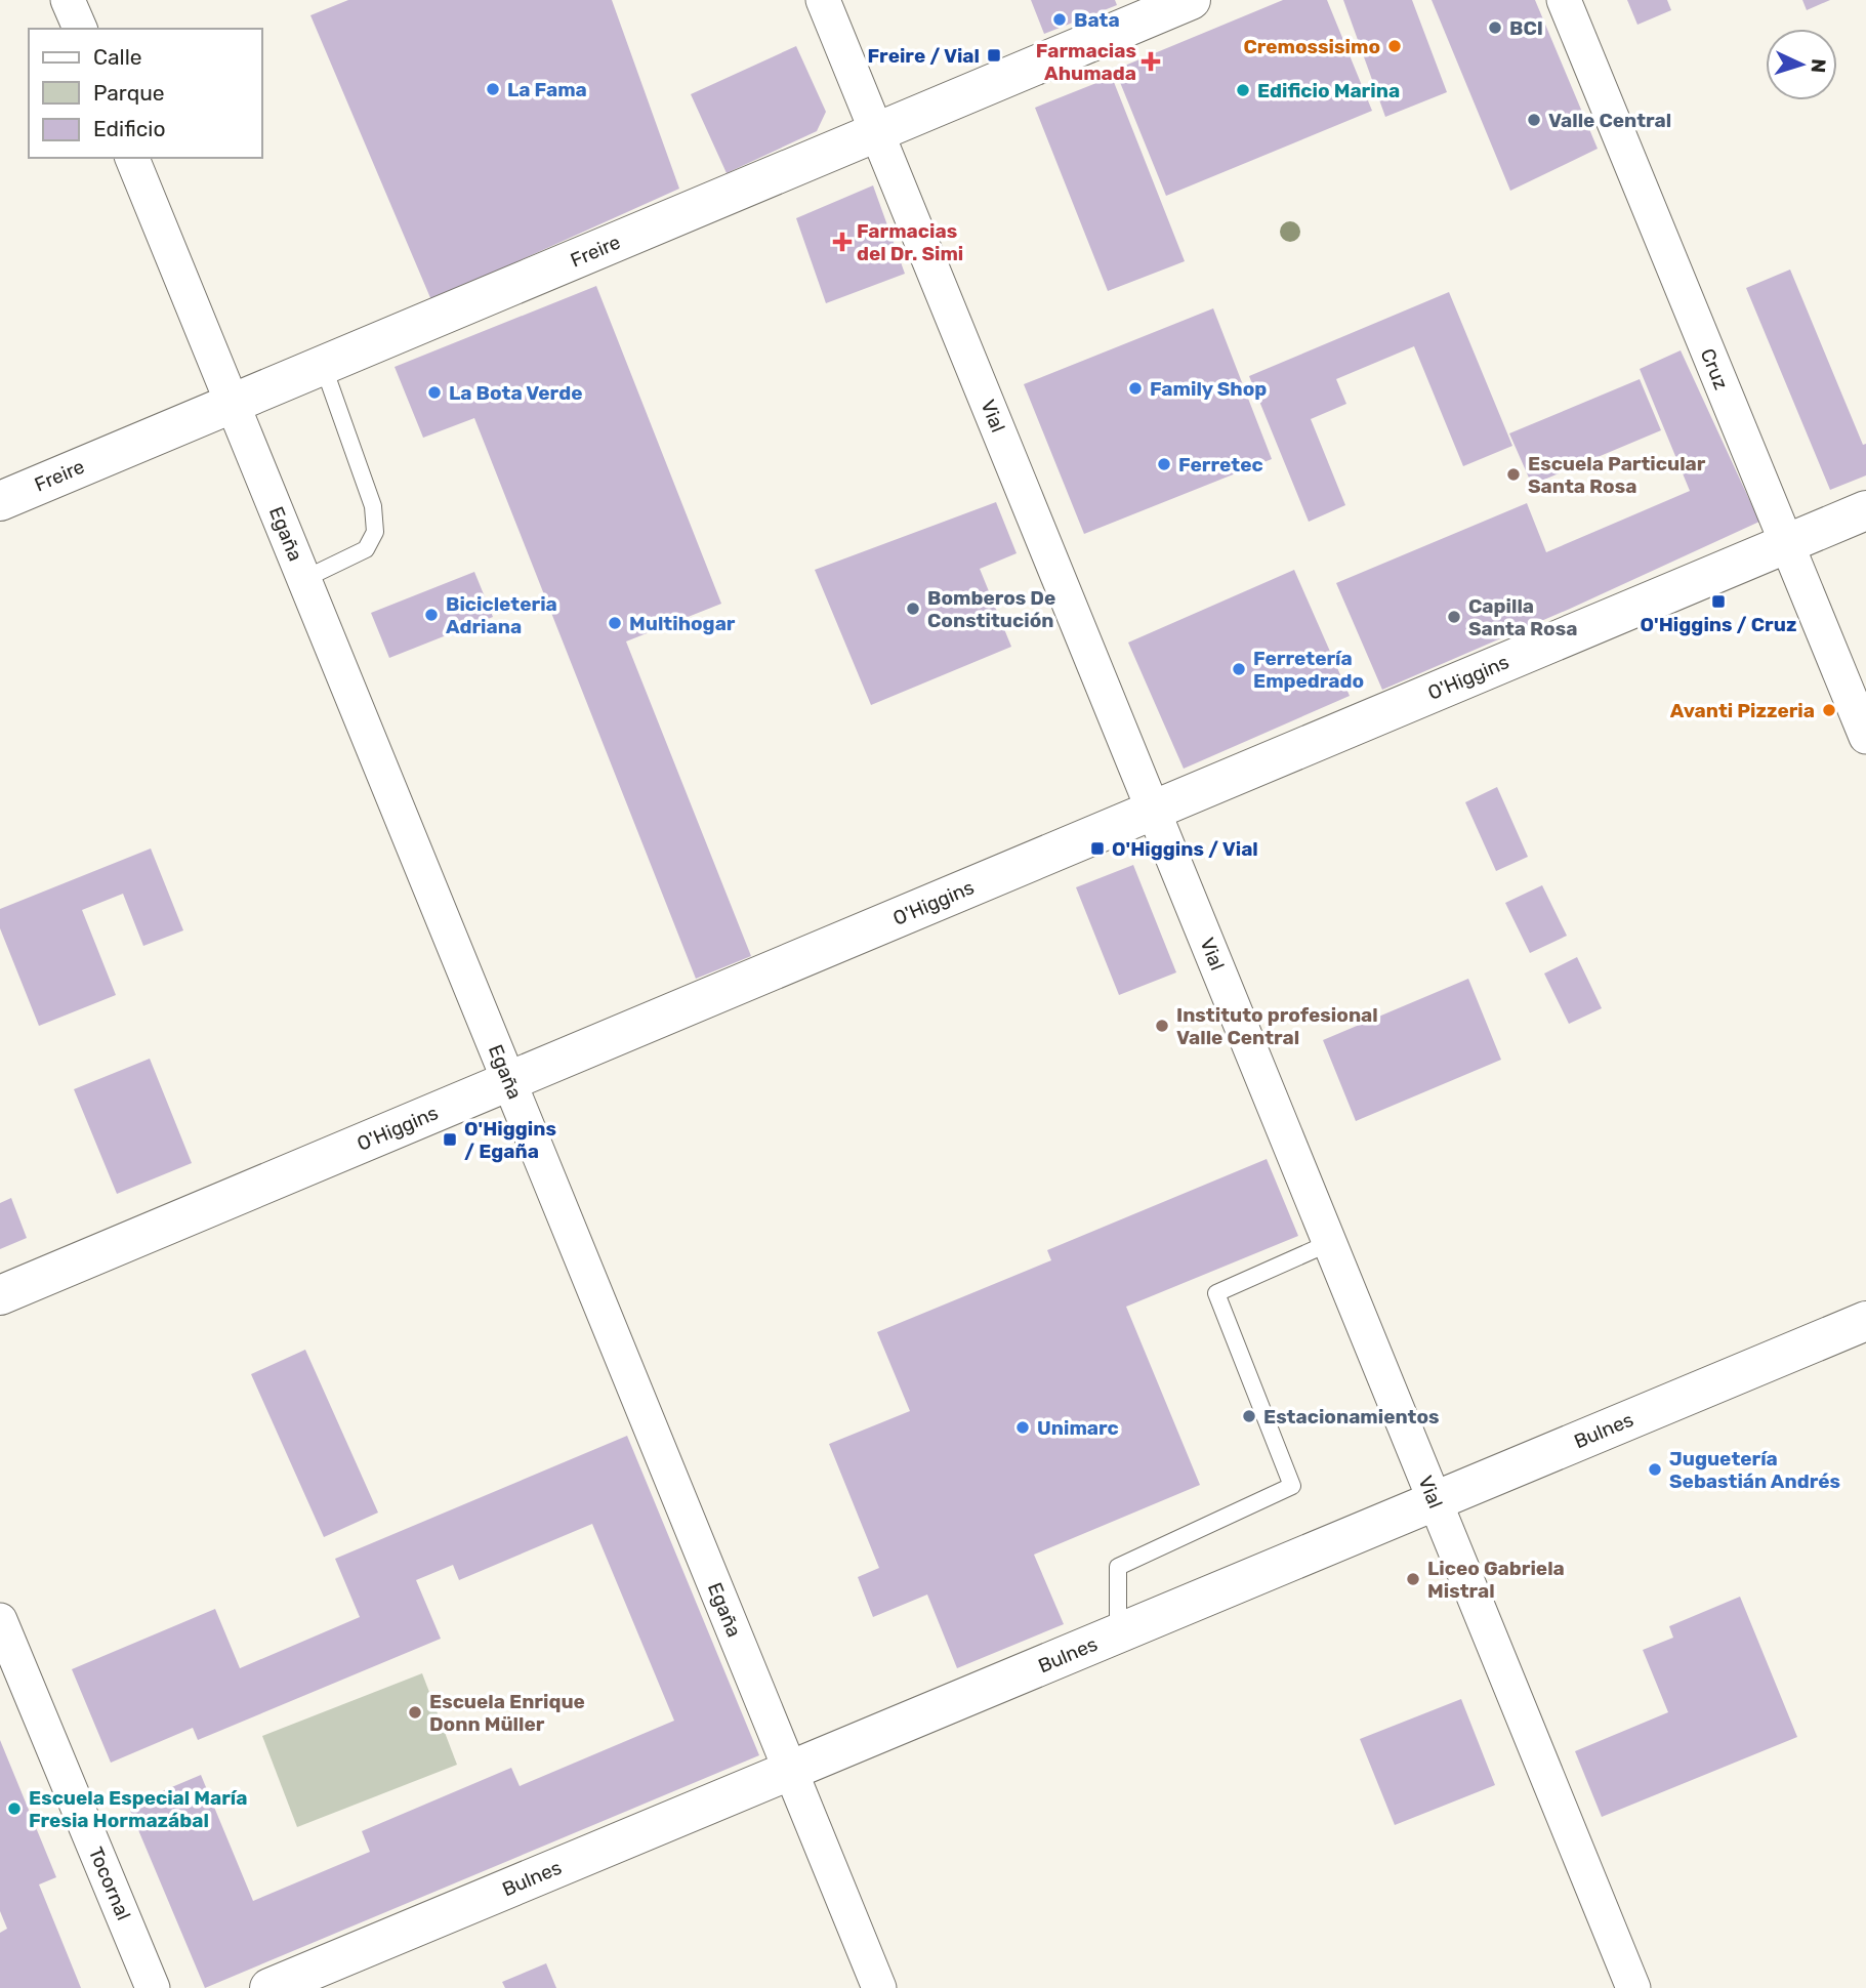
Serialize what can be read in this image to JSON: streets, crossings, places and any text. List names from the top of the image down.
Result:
{
  "streets": {
    "main road": ["Freire", "O'Higgins", "Bulnes"],
    "street": [
      "Cruz",
      "Vial",
      "Egaña",
      "Tocornal"
    ]
  },
  "crossings": [
    ["Freire", "Vial"],
    ["Freire", "Egaña"],
    ["Cruz", "O'Higgins"],
    ["Vial", "O'Higgins"],
    ["Vial", "Bulnes"],
    ["Egaña", "O'Higgins"],
    ["Egaña", "Bulnes"]
  ],
  "places": {
    "other": [
      "Bata",
      "BCI",
      "Cremossisimo",
      "La Fama",
      "Edificio Marina",
      "Valle Central",
      "Family Shop",
      "La Bota Verde",
      "Ferretec",
      "Escuela Particular Santa Rosa",
      "Bomberos De Constitución",
      "Bicicleteria Adriana",
      "Capilla Santa Rosa",
      "Multihogar",
      "Ferretería Empedrado",
      "Avanti Pizzeria",
      "Instituto profesional Valle Central",
      "Estacionamientos",
      "Unimarc",
      "Juguetería Sebastián Andrés",
      "Liceo Gabriela Mistral",
      "Escuela Enrique Donn Müller",
      "Escuela Especial María Fresia Hormazábal"
    ],
    "transit": [
      "Freire / Vial",
      "O'Higgins / Cruz",
      "O'Higgins / Vial",
      "O'Higgins / Egaña"
    ],
    "health": ["Farmacias Ahumada", "Farmacias del Dr. Simi"]
  },
  "legend": ["Calle", "Parque", "Edificio"],
  "north": "right"
}
